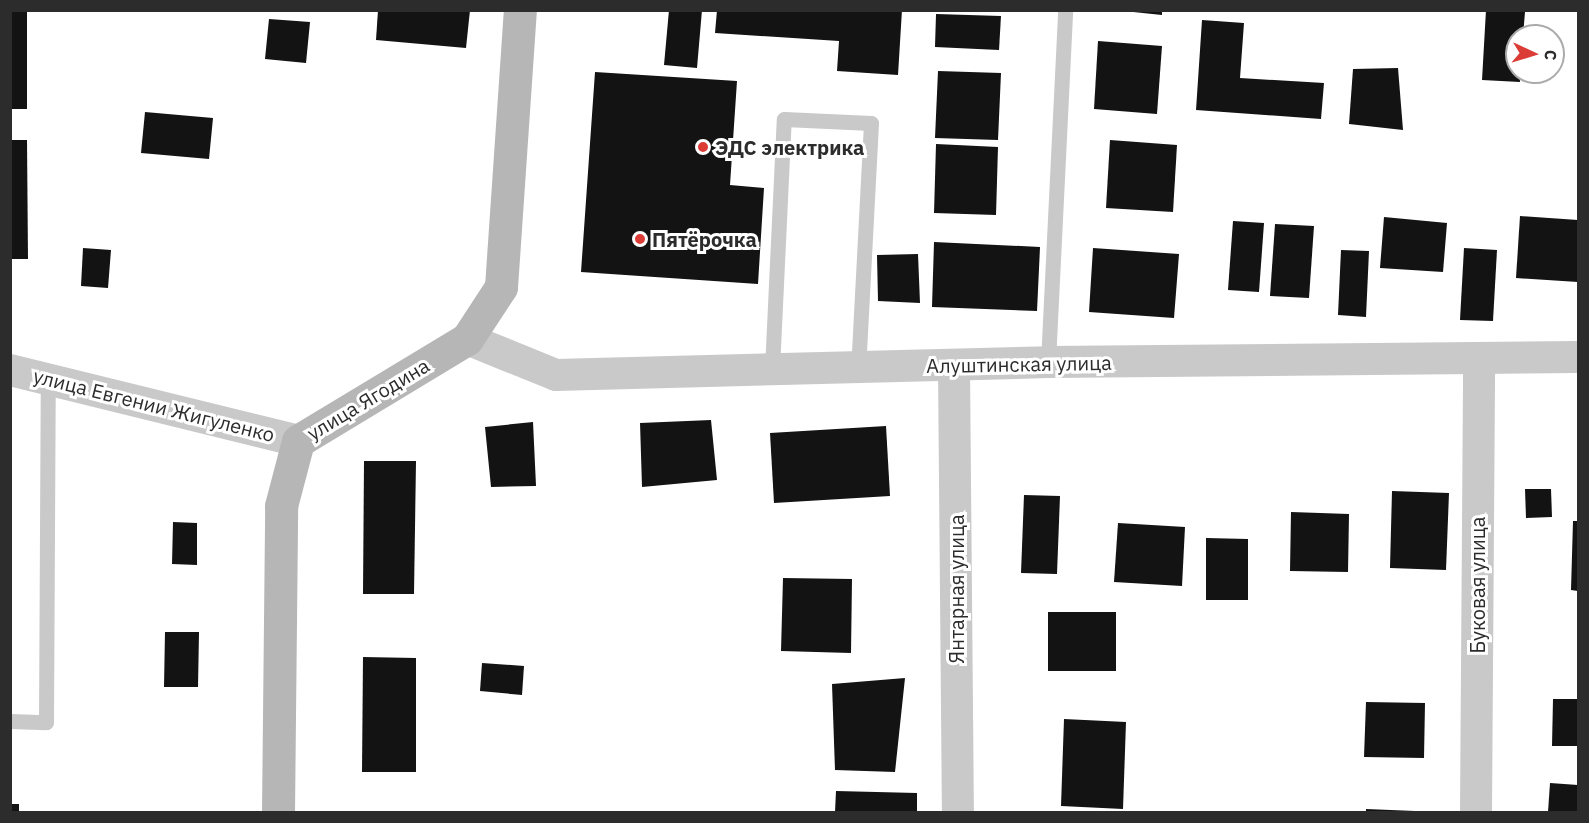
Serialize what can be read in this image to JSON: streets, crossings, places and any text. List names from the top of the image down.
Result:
{
  "streets": {
    "street": [
      "Алуштинская улица",
      "улица Ягодина",
      "улица Евгении Жигуленко",
      "Буковая улица",
      "Янтарная улица"
    ]
  },
  "crossings": [
    ["Алуштинская улица", "улица Ягодина"],
    ["Алуштинская улица", "Буковая улица"],
    ["Алуштинская улица", "Янтарная улица"],
    ["улица Ягодина", "улица Евгении Жигуленко"]
  ],
  "places": ["ЭДС электрика", "Пятёрочка"],
  "north": "right"
}
